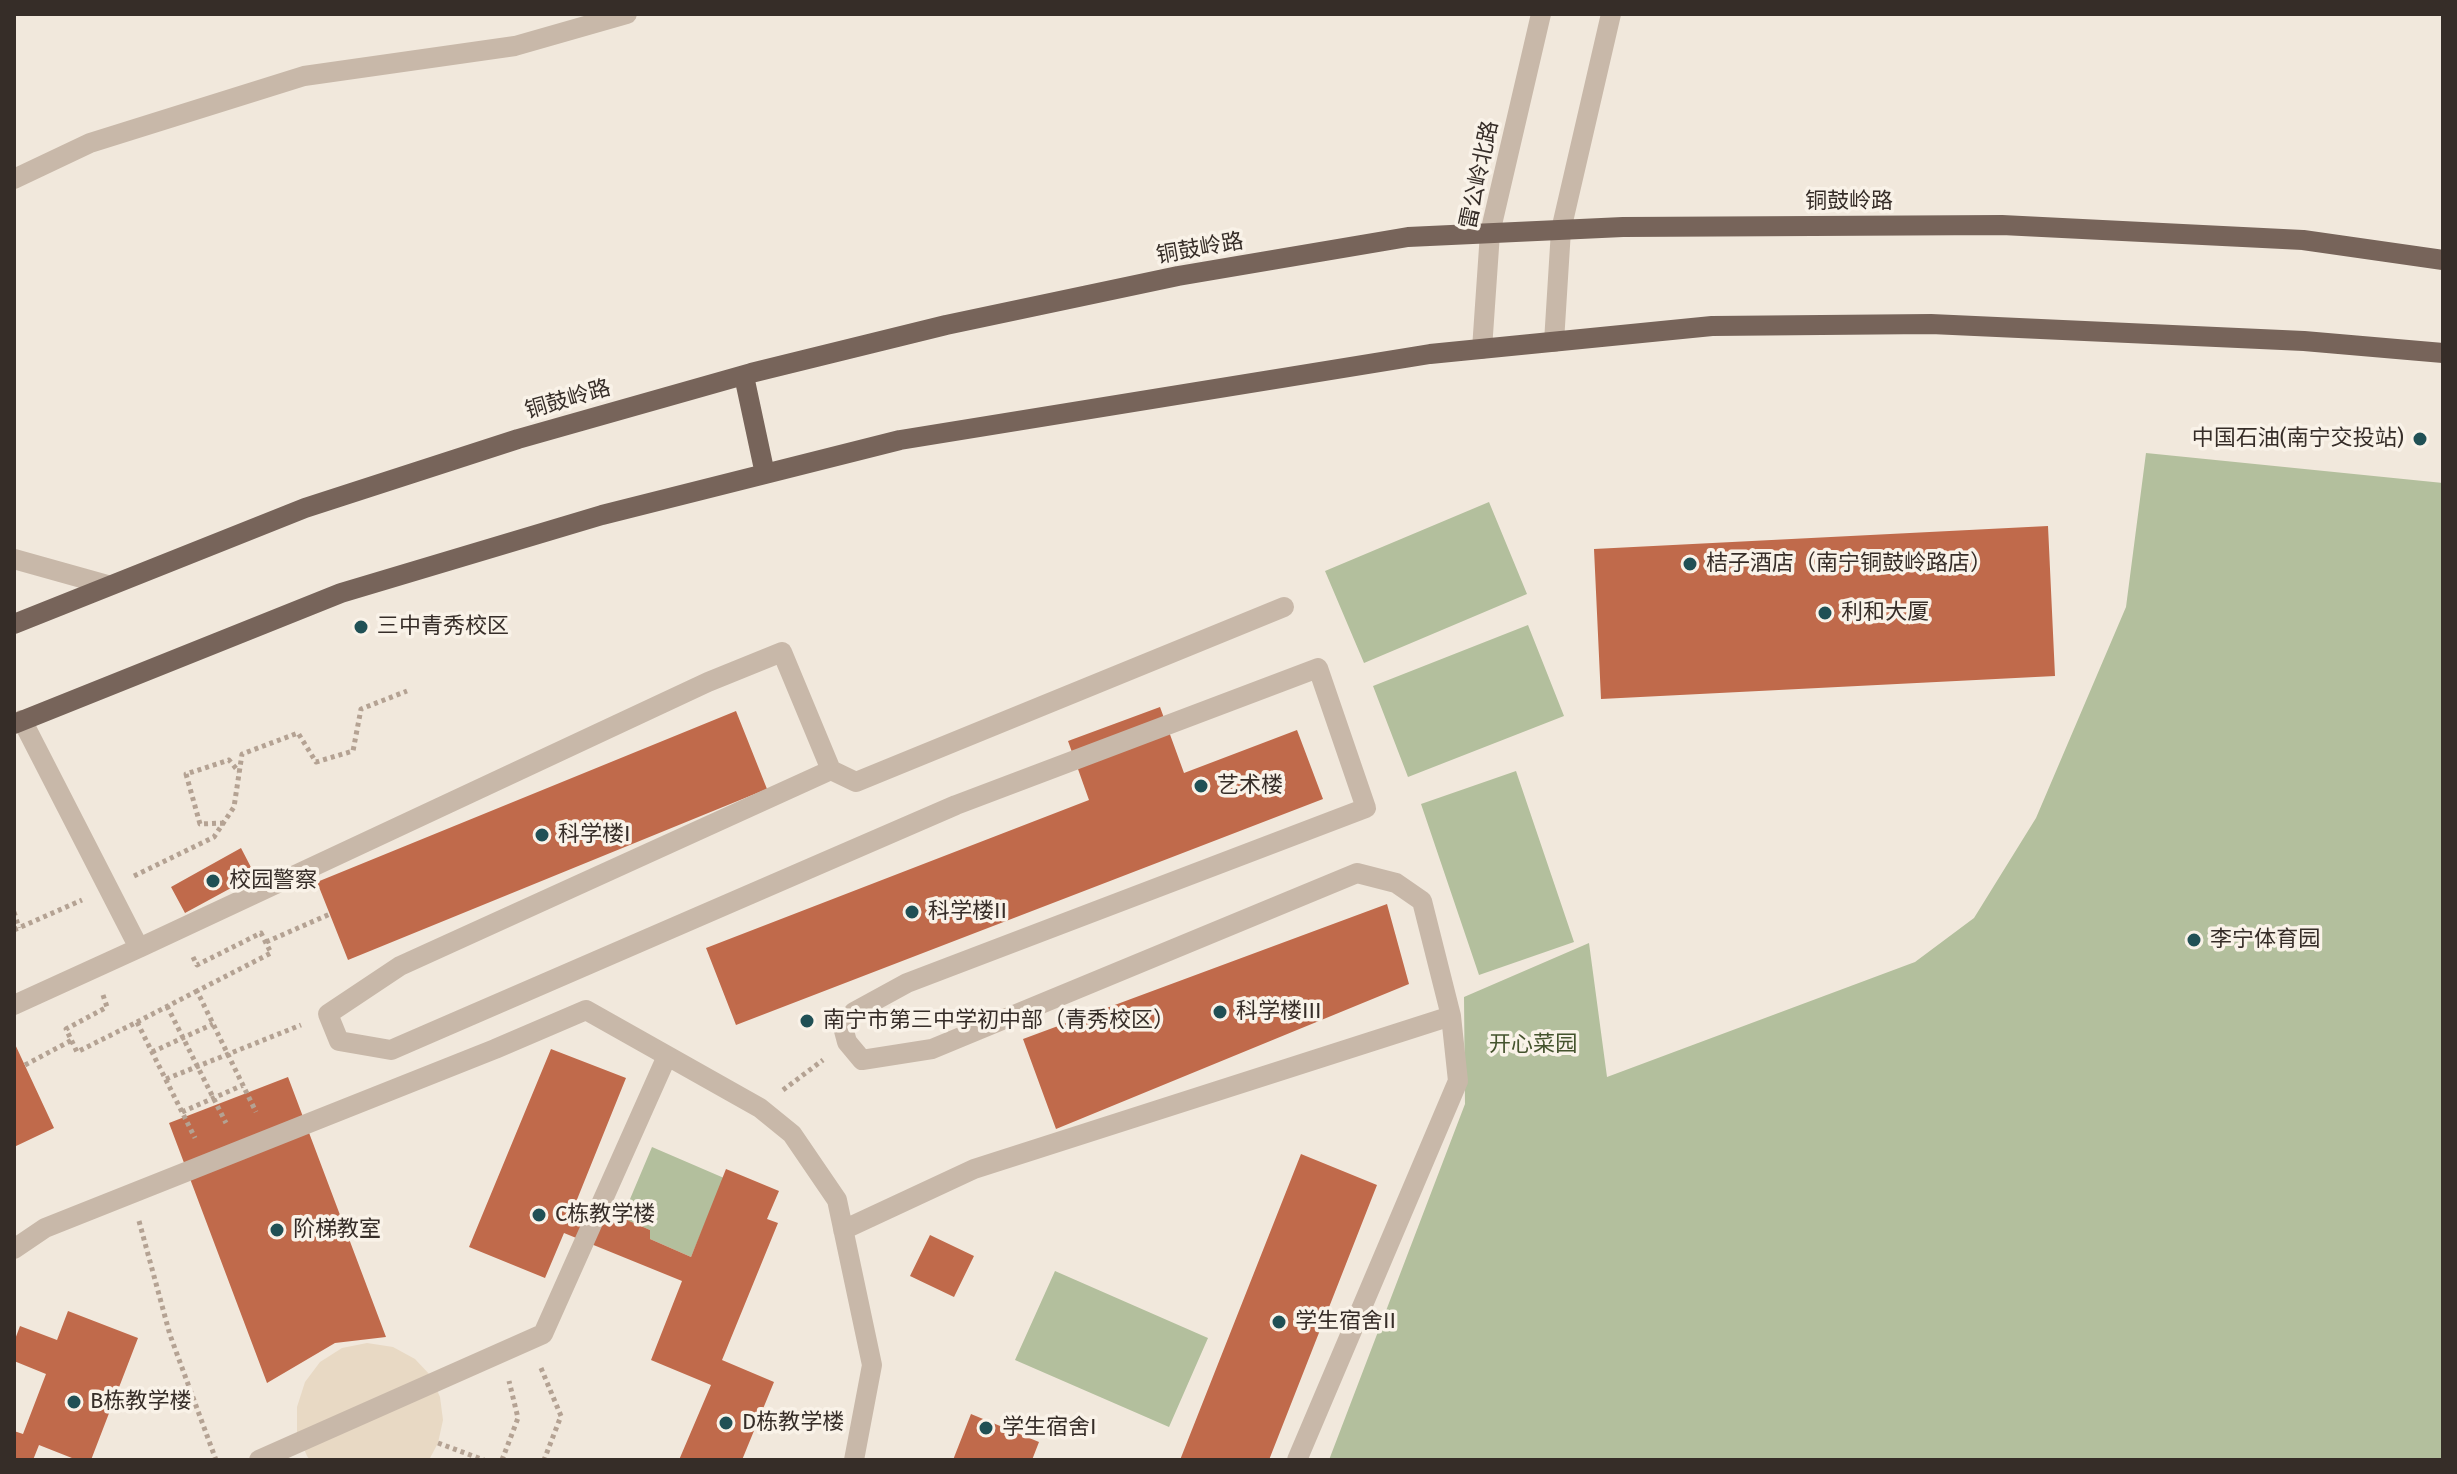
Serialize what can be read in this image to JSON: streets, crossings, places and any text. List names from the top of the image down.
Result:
{
  "streets": {
    "main road": ["铜鼓岭路"],
    "street": ["雷公岭北路"]
  },
  "crossings": [
    ["雷公岭北路", "铜鼓岭路"]
  ],
  "parks": ["开心菜园"],
  "places": [
    "中国石油(南宁交投站)",
    "桔子酒店（南宁铜鼓岭路店）",
    "利和大厦",
    "三中青秀校区",
    "艺术楼",
    "科学楼I",
    "校园警察",
    "科学楼II",
    "李宁体育园",
    "科学楼III",
    "南宁市第三中学初中部（青秀校区）",
    "C栋教学楼",
    "阶梯教室",
    "学生宿舍II",
    "B栋教学楼",
    "D栋教学楼",
    "学生宿舍I"
  ]
}
